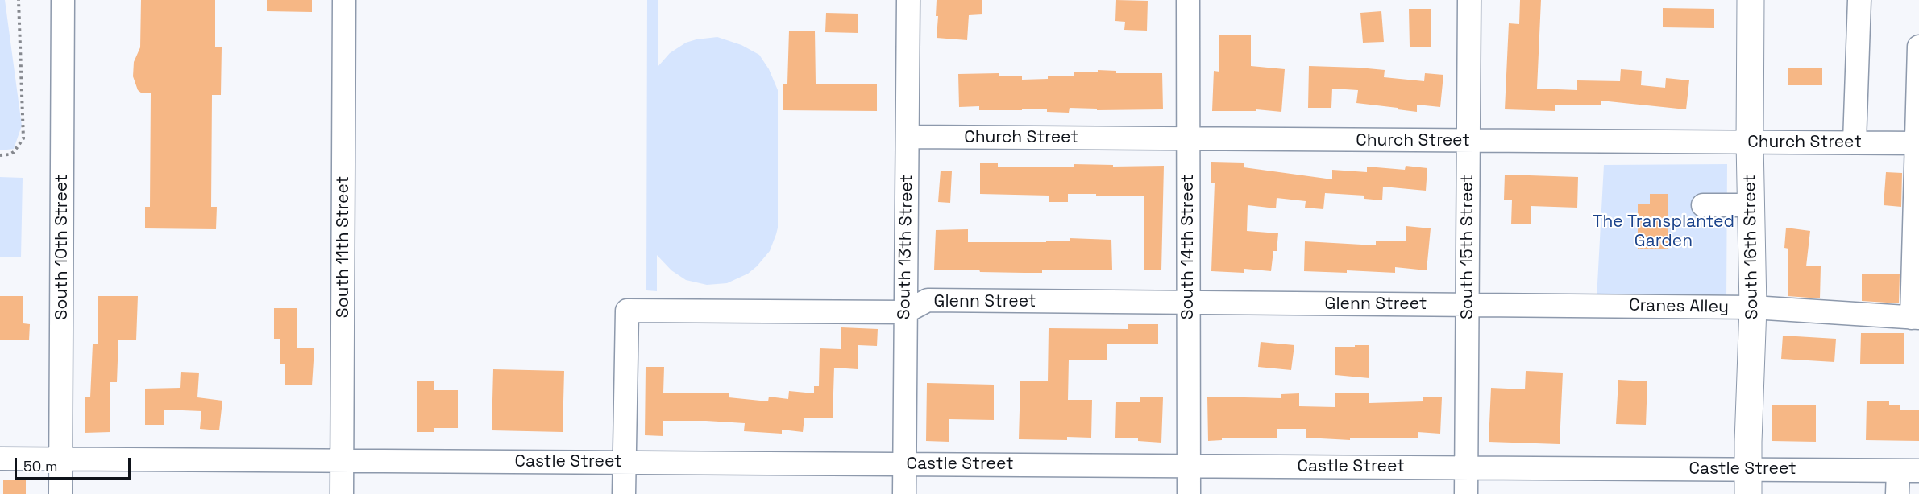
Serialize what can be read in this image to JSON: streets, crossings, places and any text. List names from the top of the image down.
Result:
{
  "streets": {
    "main road": ["South 16th Street"],
    "street": [
      "Church Street",
      "South 10th Street",
      "South 11th Street",
      "South 13th Street",
      "South 14th Street",
      "South 15th Street",
      "Glenn Street",
      "Cranes Alley",
      "Castle Street"
    ]
  },
  "crossings": [
    ["Church Street", "South 13th Street"],
    ["Church Street", "South 14th Street"],
    ["Church Street", "South 15th Street"],
    ["Church Street", "South 16th Street"],
    ["South 10th Street", "Castle Street"],
    ["South 11th Street", "Castle Street"],
    ["South 13th Street", "Glenn Street"],
    ["South 13th Street", "Castle Street"],
    ["South 14th Street", "Glenn Street"],
    ["South 14th Street", "Castle Street"],
    ["South 15th Street", "Glenn Street"],
    ["South 15th Street", "Cranes Alley"],
    ["South 15th Street", "Castle Street"],
    ["South 16th Street", "Cranes Alley"],
    ["South 16th Street", "Castle Street"],
    ["Glenn Street", "Cranes Alley"],
    ["Glenn Street", "Castle Street"]
  ],
  "parks": ["The Transplanted Garden"],
  "scale_bar": "50 m"
}
